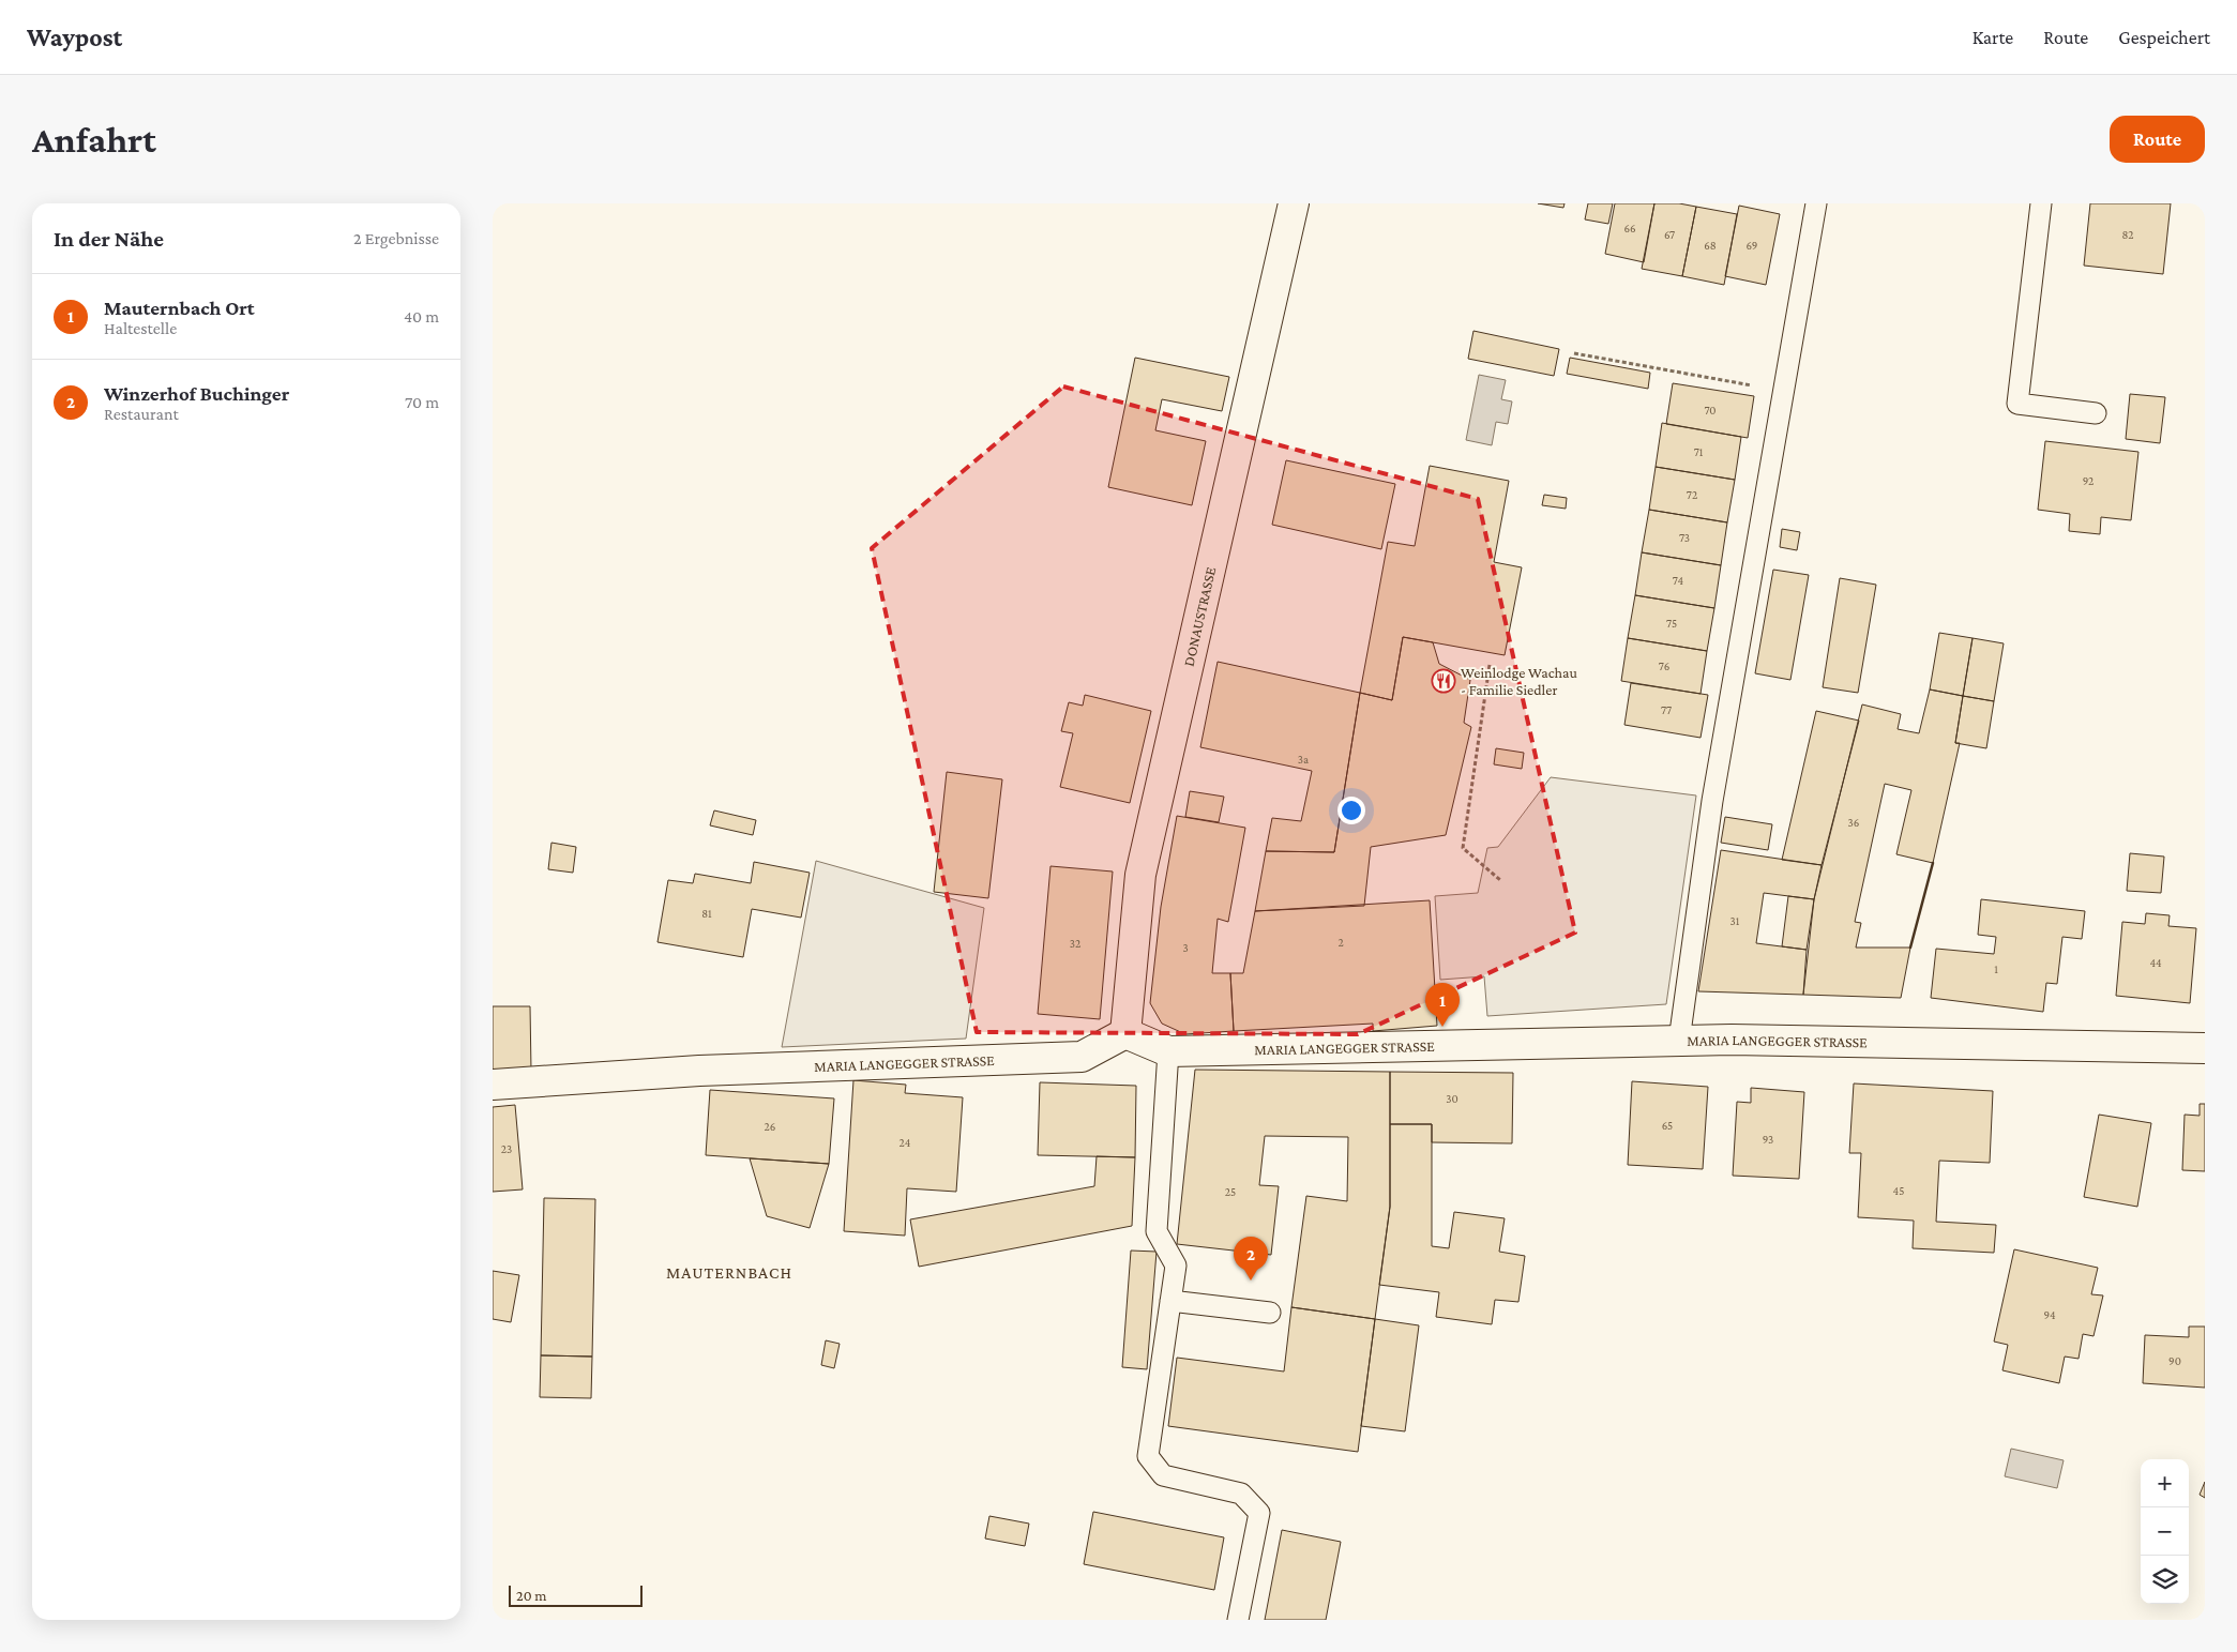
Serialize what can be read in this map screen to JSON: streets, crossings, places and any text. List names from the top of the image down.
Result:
{
  "streets": {
    "main road": ["DONAUSTRASSE", "MARIA LANGEGGER STRASSE"]
  },
  "crossings": [
    ["DONAUSTRASSE", "MARIA LANGEGGER STRASSE"]
  ],
  "districts": ["MAUTERNBACH"],
  "places": {
    "restaurant": ["Weinlodge Wachau - Familie Siedler"]
  },
  "house_numbers": [
    "66",
    "67",
    "82",
    "68",
    "69",
    "70",
    "71",
    "92",
    "72",
    "73",
    "74",
    "75",
    "76",
    "77",
    "3a",
    "36",
    "81",
    "31",
    "2",
    "32",
    "3",
    "44",
    "1",
    "30",
    "65",
    "26",
    "93",
    "24",
    "23",
    "45",
    "25",
    "94",
    "90"
  ],
  "scale_bar": "20 m",
  "page": {
    "header": "Waypost",
    "nav": ["Karte", "Route", "Gespeichert"],
    "buttons": "Route",
    "title": "Anfahrt",
    "heading": ["In der Nähe", "2 Ergebnisse"],
    "list": [
      {
        "mark": "1",
        "name": "Mauternbach Ort",
        "note": "Haltestelle",
        "value": "40 m"
      },
      {
        "mark": "2",
        "name": "Winzerhof Buchinger",
        "note": "Restaurant",
        "value": "70 m"
      }
    ],
    "pins": ["1", "2"],
    "map_buttons": ["+", "−"],
    "scale": "20 m"
  }
}
